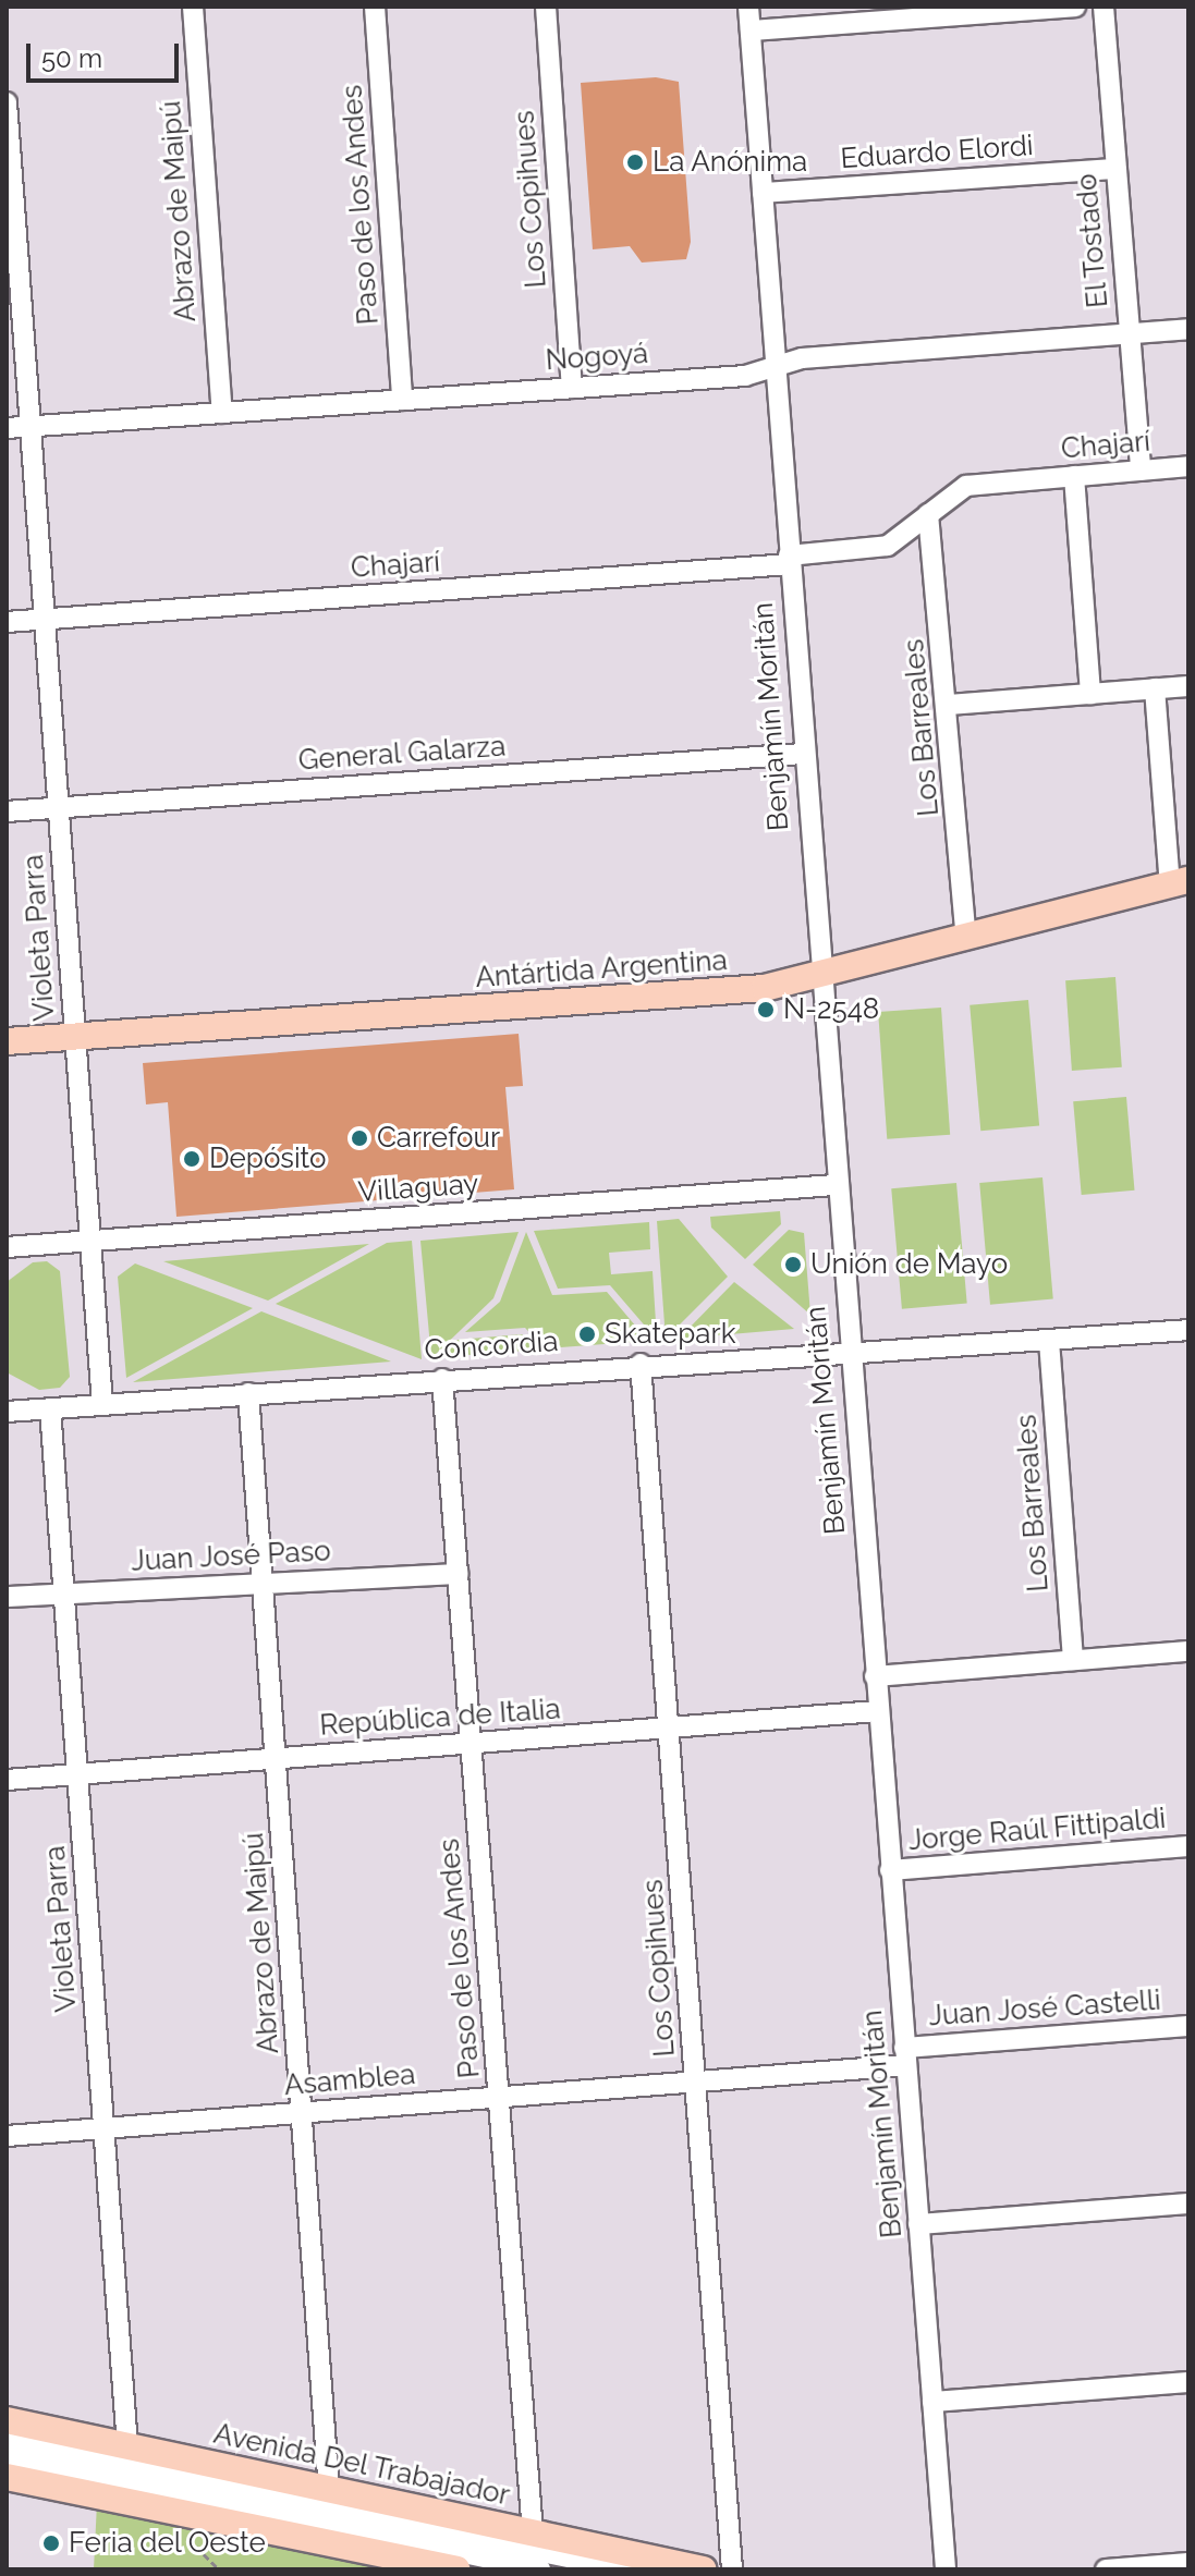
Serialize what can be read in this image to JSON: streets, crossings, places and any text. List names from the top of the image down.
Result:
{
  "streets": {
    "main road": ["Antártida Argentina", "Avenida Del Trabajador"],
    "street": [
      "Eduardo Elordi",
      "Los Copihues",
      "Paso de los Andes",
      "Abrazo de Maipú",
      "El Tostado",
      "Nogoyá",
      "Chajarí",
      "Benjamín Moritán",
      "Los Barreales",
      "General Galarza",
      "Violeta Parra",
      "Villaguay",
      "Concordia",
      "Juan José Paso",
      "República de Italia",
      "Jorge Raúl Fittipaldi",
      "Juan José Castelli",
      "Asamblea"
    ]
  },
  "crossings": [
    ["Eduardo Elordi", "El Tostado"],
    ["Eduardo Elordi", "Benjamín Moritán"],
    ["Los Copihues", "Nogoyá"],
    ["Los Copihues", "Concordia"],
    ["Los Copihues", "República de Italia"],
    ["Los Copihues", "Asamblea"],
    ["Paso de los Andes", "Nogoyá"],
    ["Paso de los Andes", "Concordia"],
    ["Paso de los Andes", "Juan José Paso"],
    ["Paso de los Andes", "República de Italia"],
    ["Paso de los Andes", "Asamblea"],
    ["Paso de los Andes", "Avenida Del Trabajador"],
    ["Abrazo de Maipú", "Nogoyá"],
    ["Abrazo de Maipú", "Concordia"],
    ["Abrazo de Maipú", "Juan José Paso"],
    ["Abrazo de Maipú", "República de Italia"],
    ["Abrazo de Maipú", "Asamblea"],
    ["Abrazo de Maipú", "Avenida Del Trabajador"],
    ["El Tostado", "Nogoyá"],
    ["El Tostado", "Chajarí"],
    ["Nogoyá", "Benjamín Moritán"],
    ["Nogoyá", "Violeta Parra"],
    ["Chajarí", "Benjamín Moritán"],
    ["Chajarí", "Los Barreales"],
    ["Chajarí", "Violeta Parra"],
    ["Benjamín Moritán", "General Galarza"],
    ["Benjamín Moritán", "Antártida Argentina"],
    ["Benjamín Moritán", "Villaguay"],
    ["Benjamín Moritán", "Concordia"],
    ["Benjamín Moritán", "República de Italia"],
    ["Benjamín Moritán", "Jorge Raúl Fittipaldi"],
    ["Benjamín Moritán", "Juan José Castelli"],
    ["Benjamín Moritán", "Asamblea"],
    ["Los Barreales", "Antártida Argentina"],
    ["Los Barreales", "Concordia"],
    ["General Galarza", "Violeta Parra"],
    ["Violeta Parra", "Antártida Argentina"],
    ["Violeta Parra", "Villaguay"],
    ["Violeta Parra", "Concordia"],
    ["Violeta Parra", "Juan José Paso"],
    ["Violeta Parra", "República de Italia"],
    ["Violeta Parra", "Asamblea"],
    ["Violeta Parra", "Avenida Del Trabajador"],
    ["Juan José Castelli", "Asamblea"]
  ],
  "places": [
    "La Anónima",
    "N-2548",
    "Carrefour",
    "Depósito",
    "Unión de Mayo",
    "Skatepark",
    "Feria del Oeste"
  ],
  "scale_bar": "50 m"
}
